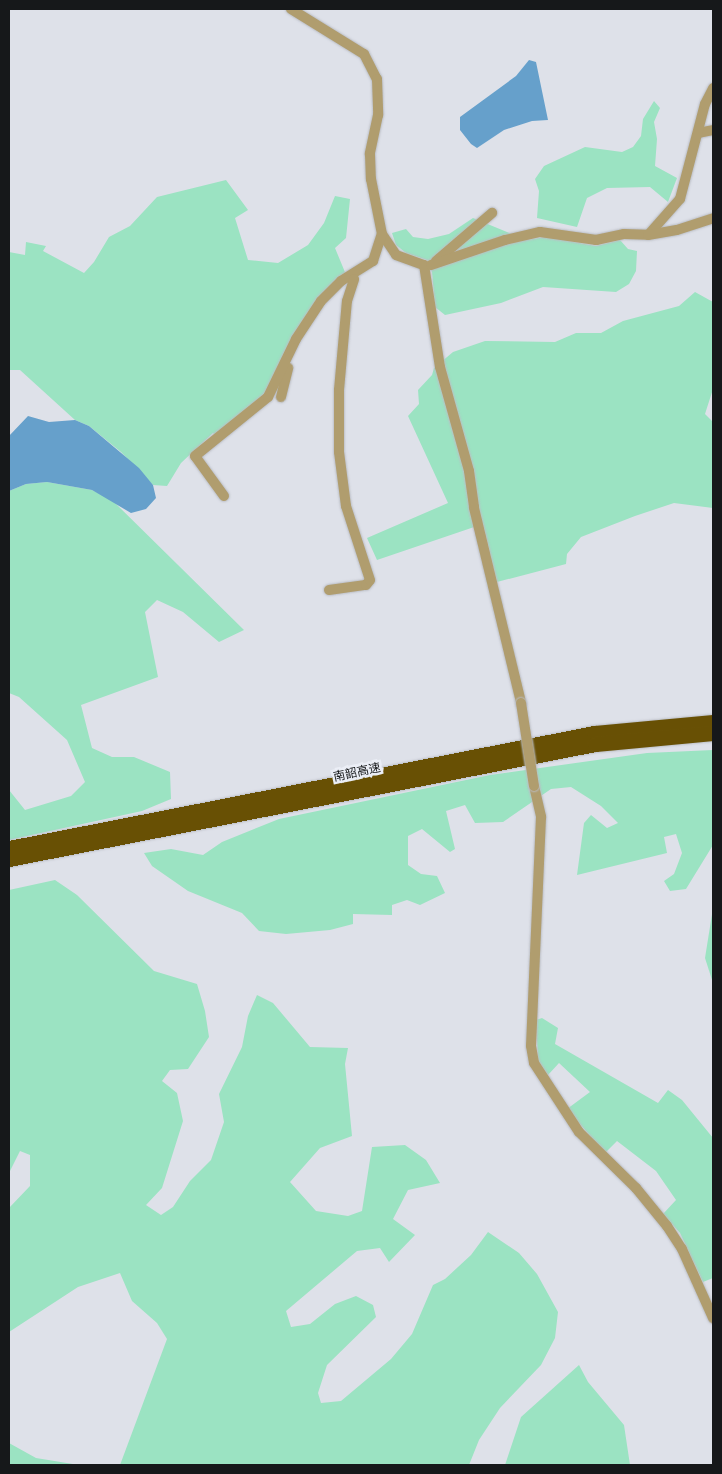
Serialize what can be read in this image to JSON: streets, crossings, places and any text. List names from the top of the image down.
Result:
{
  "streets": {
    "highway": ["南韶高速"]
  }
}
